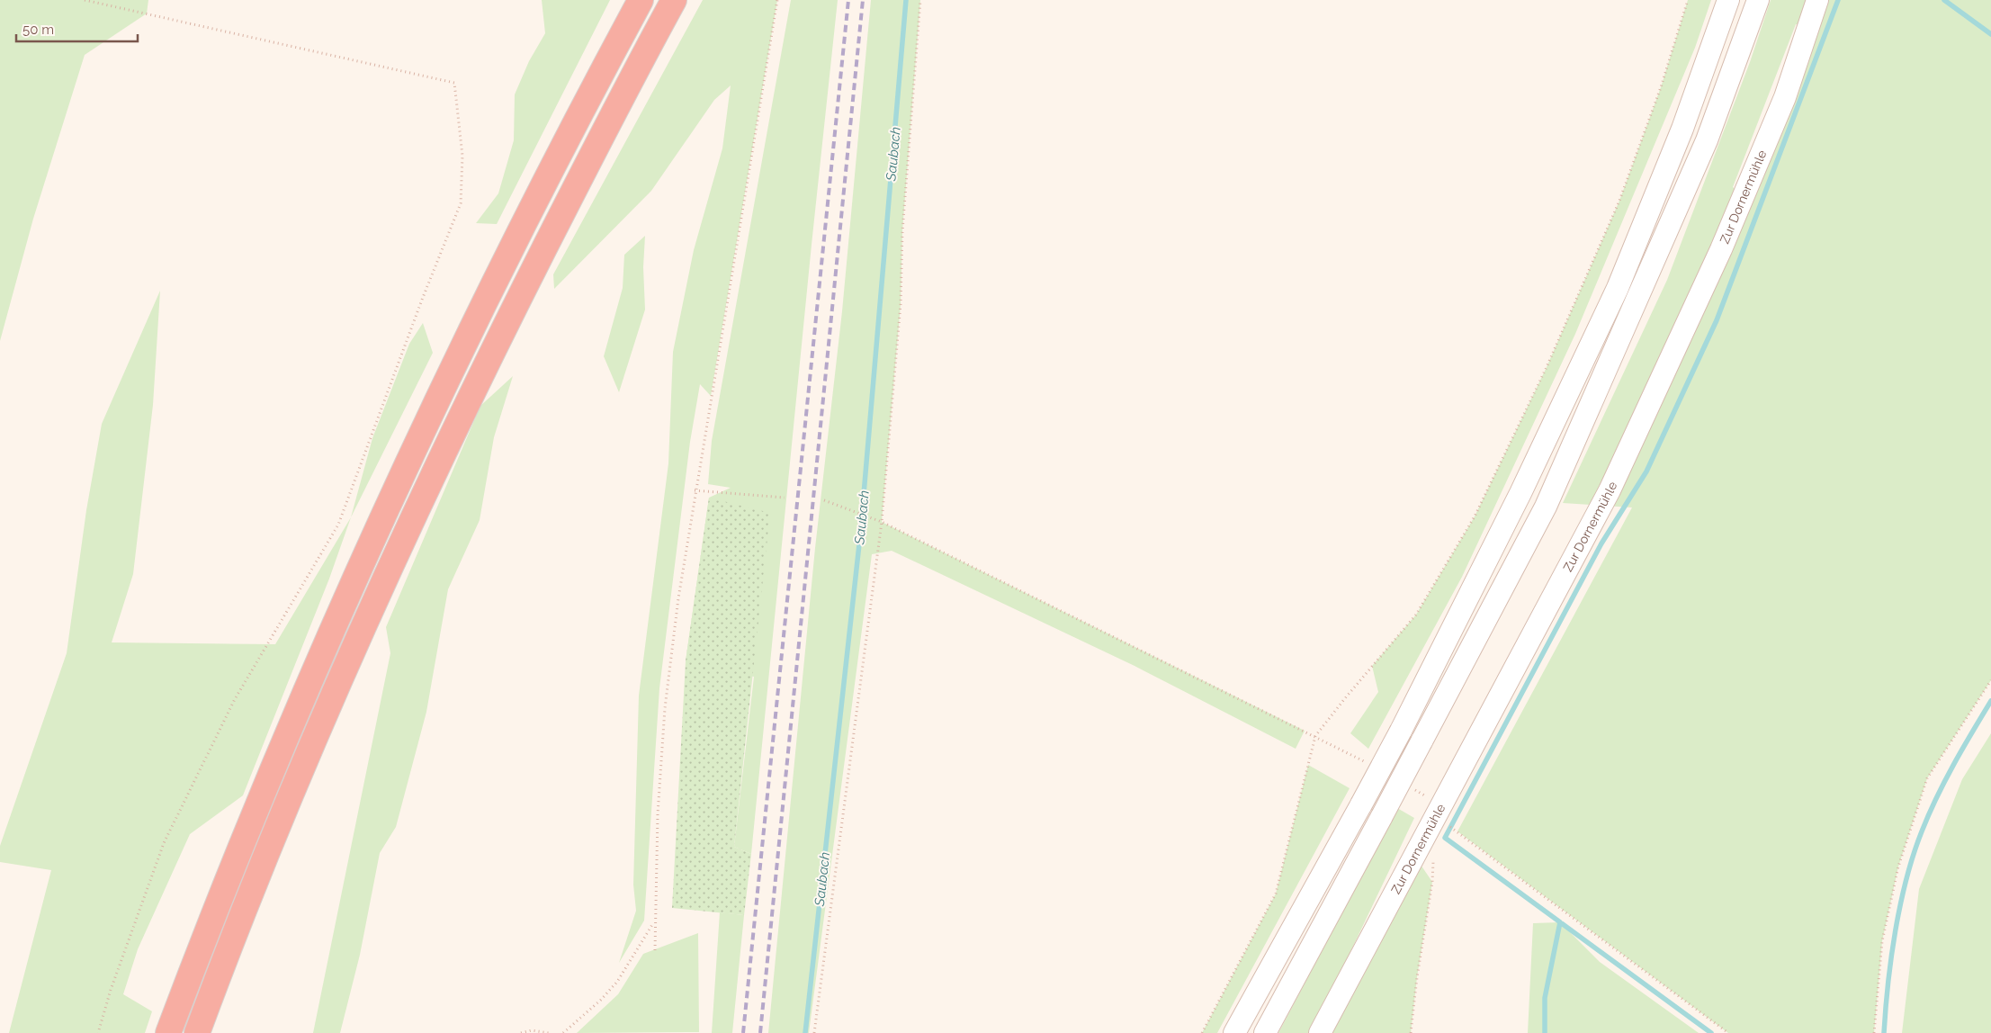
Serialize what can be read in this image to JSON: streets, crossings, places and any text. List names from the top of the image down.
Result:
{
  "streets": {
    "main road": ["Zur Dornermühle"]
  },
  "water": ["Saubach"],
  "scale_bar": "50 m"
}
